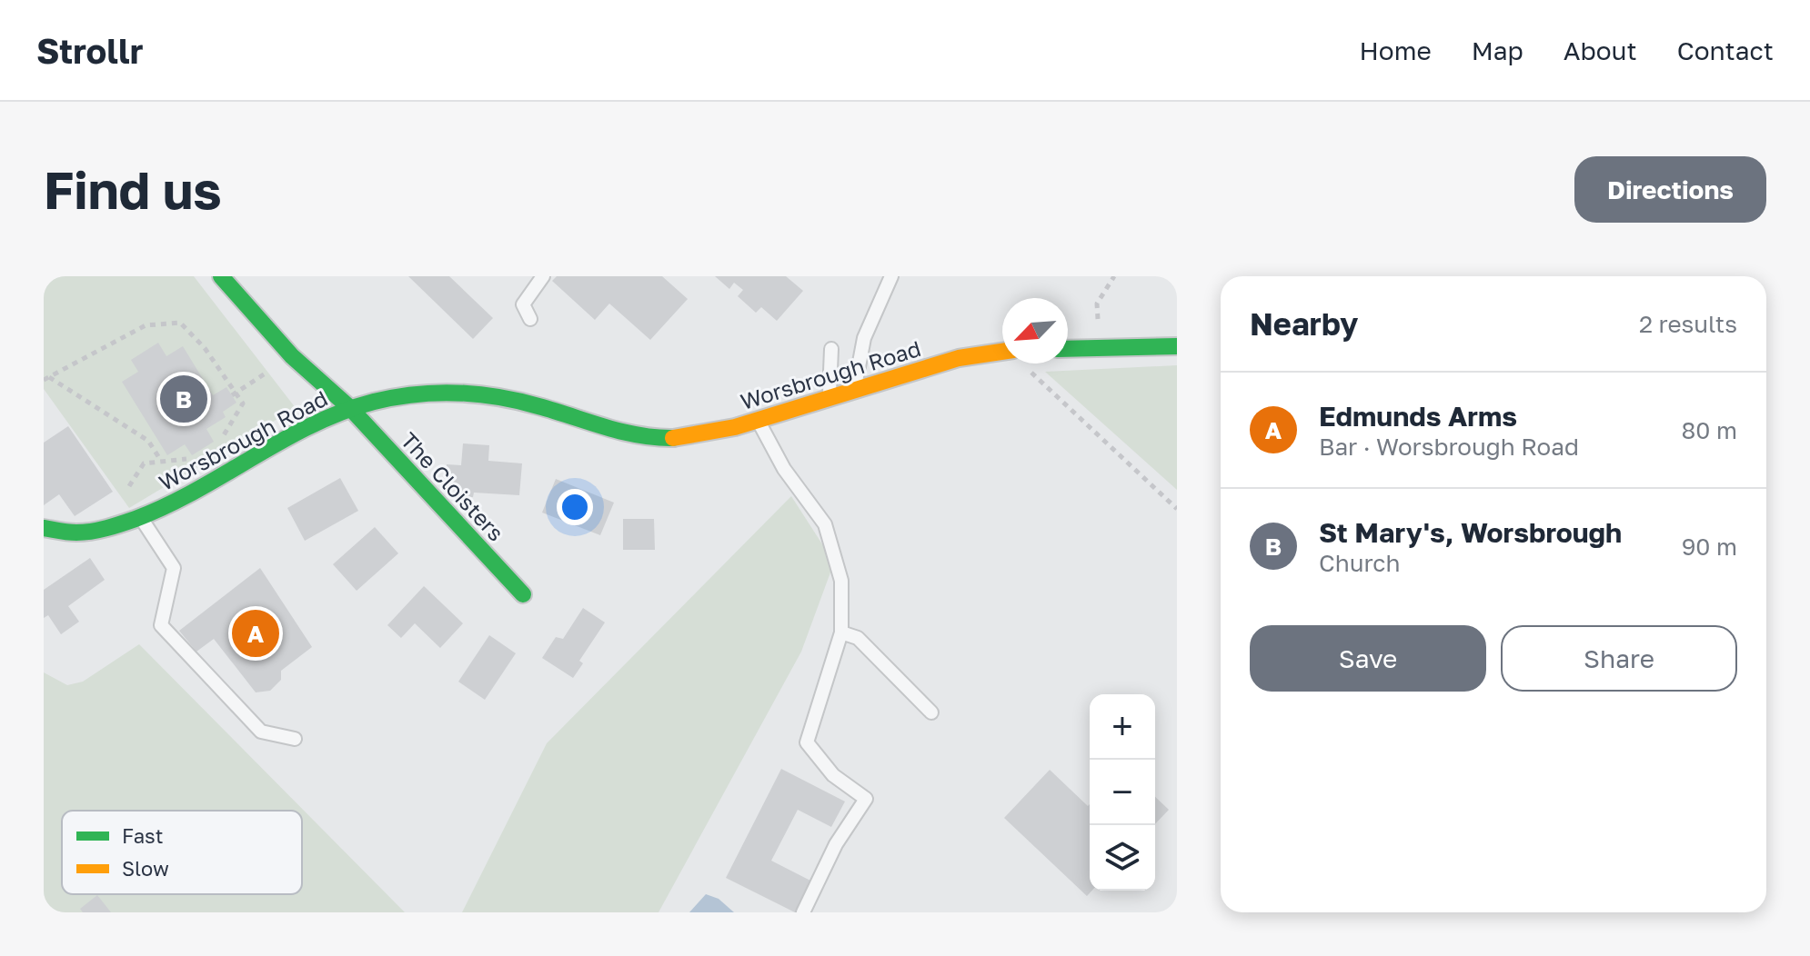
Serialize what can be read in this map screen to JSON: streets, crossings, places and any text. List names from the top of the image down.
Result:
{
  "streets": {
    "street": ["Worsbrough Road", "The Cloisters"]
  },
  "crossings": [
    ["Worsbrough Road", "The Cloisters"]
  ],
  "legend": ["Fast", "Slow"],
  "north": "bottom left",
  "page": {
    "header": "Strollr",
    "nav": [
      "Home",
      "Map",
      "About",
      "Contact"
    ],
    "buttons": [
      "Directions",
      ["Save", "Share"]
    ],
    "title": "Find us",
    "heading": ["Nearby", "2 results"],
    "list": [
      {
        "mark": "A",
        "name": "Edmunds Arms",
        "note": "Bar · Worsbrough Road",
        "value": "80 m"
      },
      {
        "mark": "B",
        "name": "St Mary's, Worsbrough",
        "note": "Church",
        "value": "90 m"
      }
    ],
    "pins": ["B", "A"],
    "map_buttons": ["+", "−"]
  }
}
